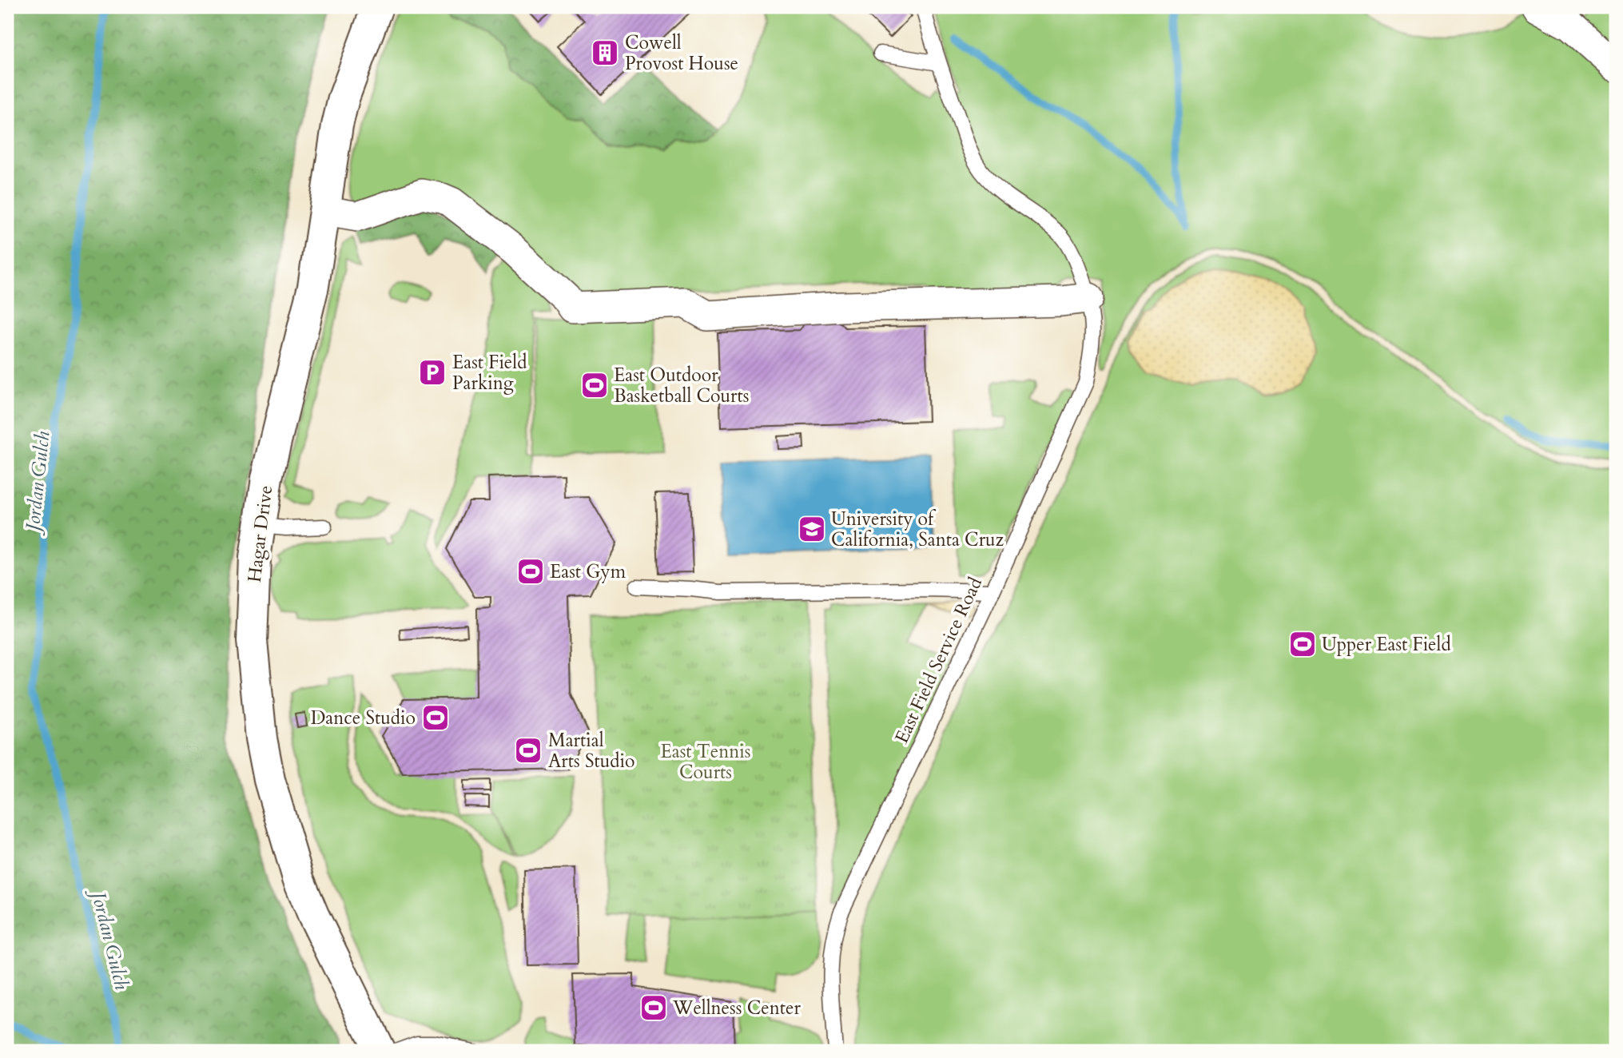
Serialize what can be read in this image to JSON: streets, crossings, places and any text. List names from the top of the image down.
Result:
{
  "streets": {
    "main road": ["Hagar Drive"],
    "lane": ["East Field Service Road"]
  },
  "water": ["Jordan Gulch"],
  "parks": ["East Tennis Courts"],
  "places": {
    "building": ["Cowell Provost House"],
    "parking": ["East Field Parking"],
    "sports": [
      "East Outdoor Basketball Courts",
      "East Gym",
      "Upper East Field",
      "Dance Studio",
      "Martial Arts Studio",
      "Wellness Center"
    ],
    "school or university": ["University of California, Santa Cruz"]
  }
}
